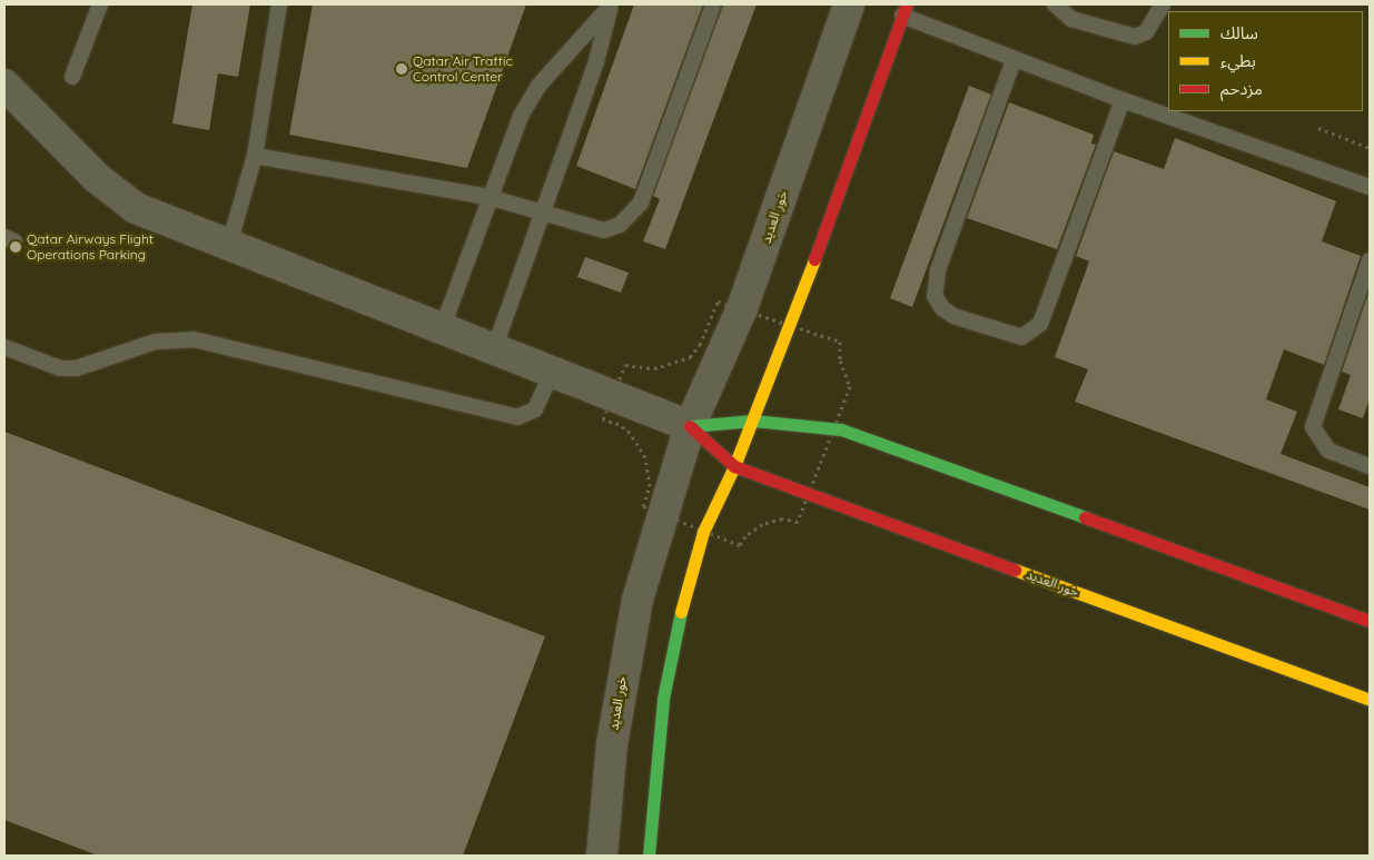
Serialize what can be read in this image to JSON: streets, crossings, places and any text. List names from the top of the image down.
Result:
{
  "streets": {
    "main road": ["خور العديد"]
  },
  "places": ["Qatar Air Traffic Control Center", "Qatar Airways Flight Operations Parking"],
  "legend": ["سالك", "بطيء", "مزدحم"]
}
